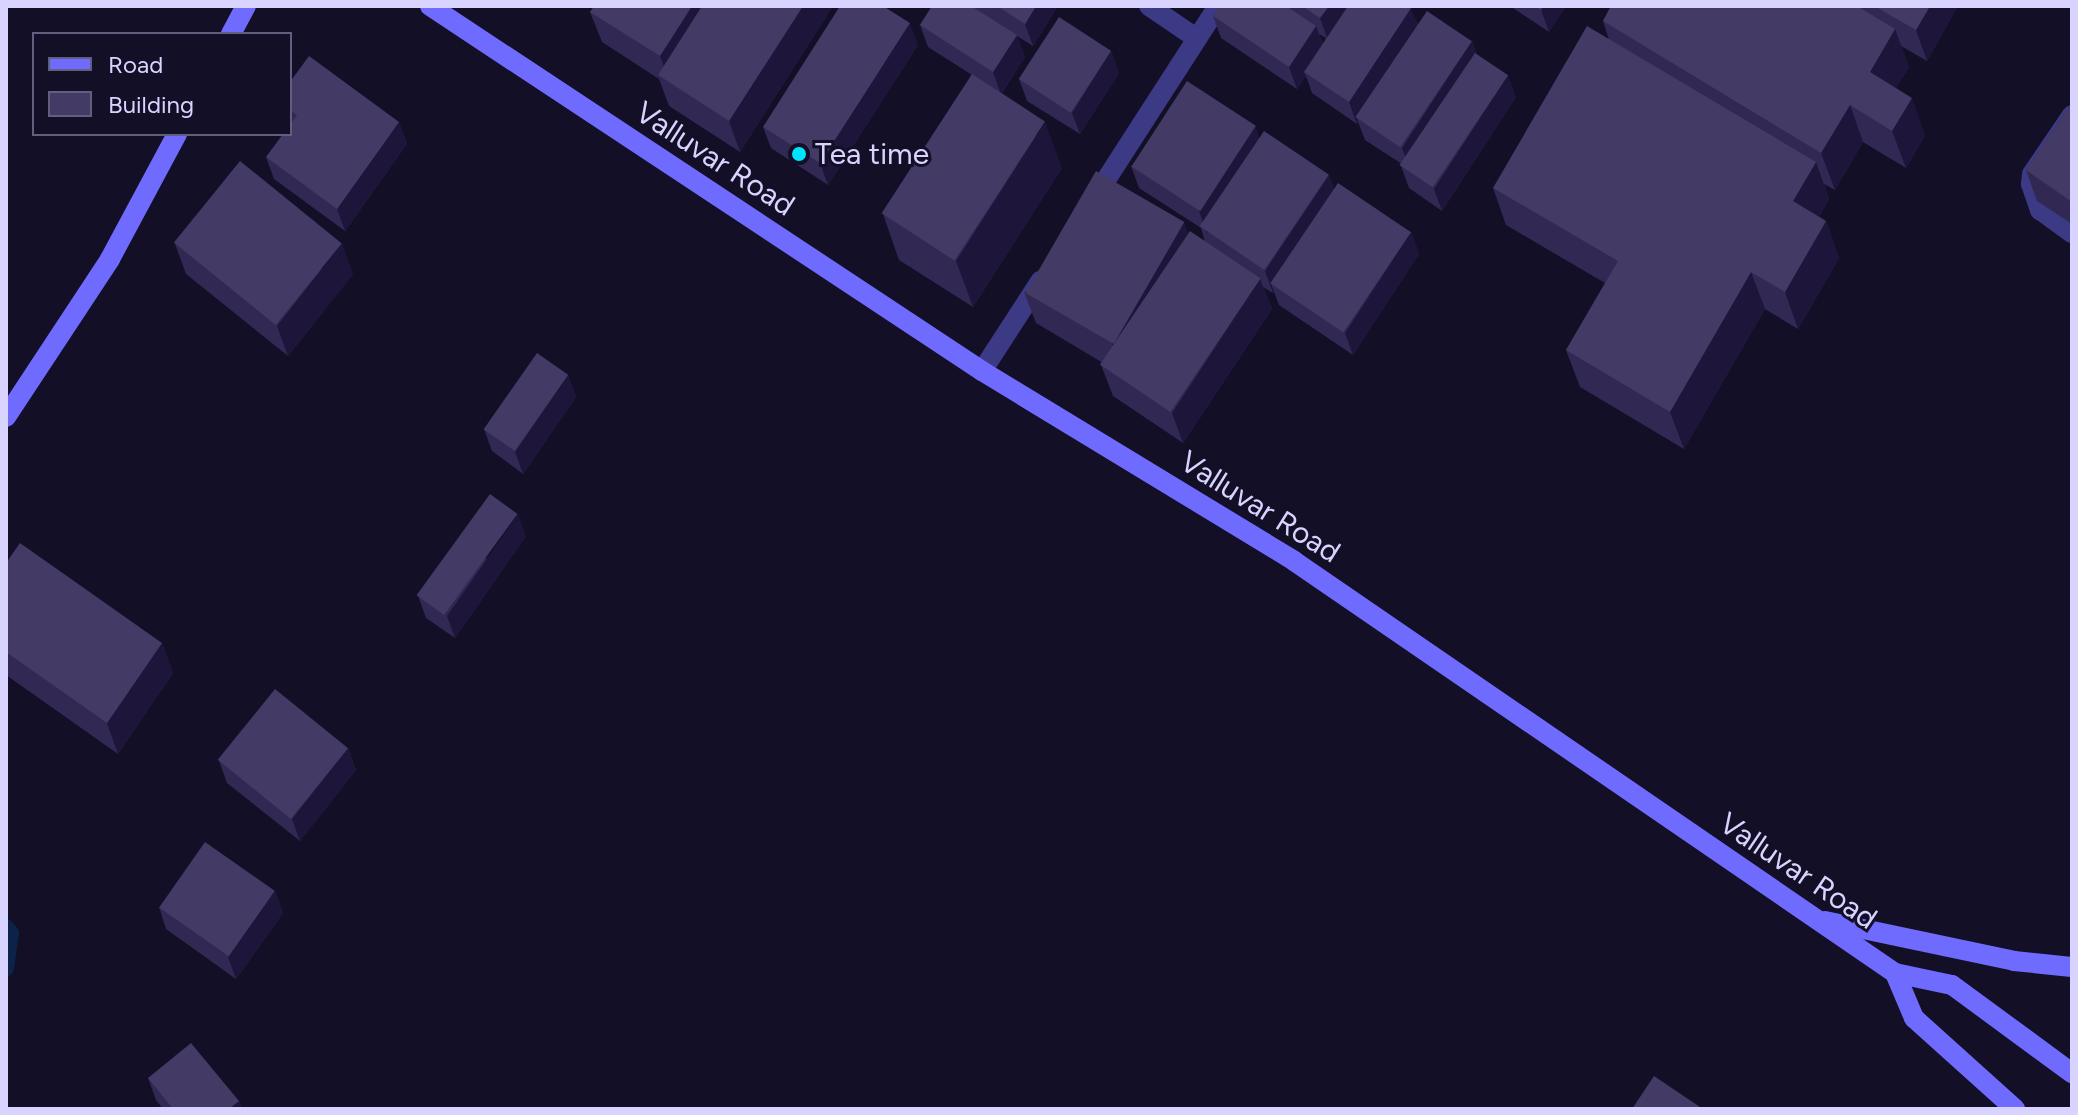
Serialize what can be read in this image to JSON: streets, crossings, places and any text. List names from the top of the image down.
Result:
{
  "streets": {
    "main road": ["Valluvar Road"]
  },
  "places": ["Tea time"],
  "legend": ["Road", "Building"]
}
